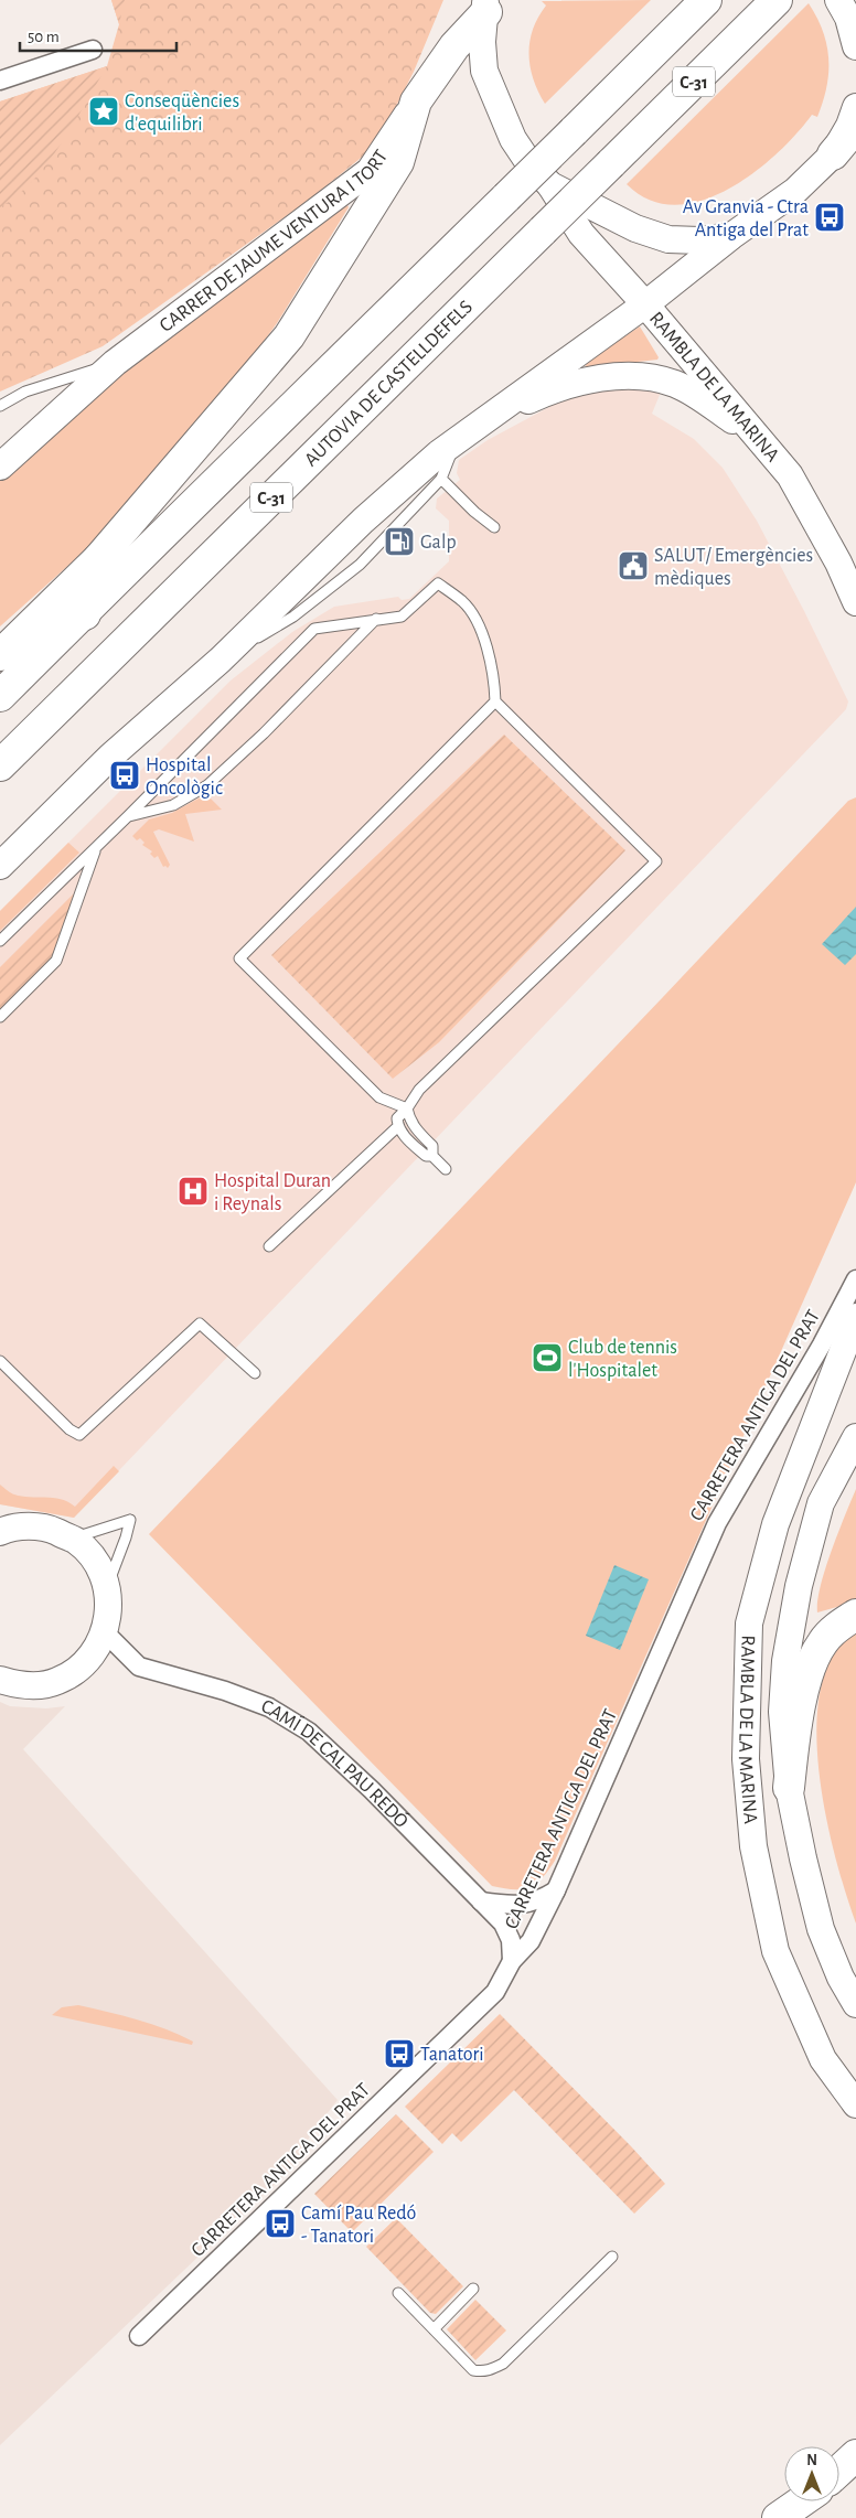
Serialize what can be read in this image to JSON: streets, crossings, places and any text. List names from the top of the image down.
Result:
{
  "streets": {
    "highway": ["C-31", "AUTOVIA DE CASTELLDEFELS"],
    "street": [
      "CARRER DE JAUME VENTURA I TORT",
      "RAMBLA DE LA MARINA",
      "CARRETERA ANTIGA DEL PRAT",
      "CAMÍ DE CAL PAU REDÓ"
    ]
  },
  "crossings": [
    ["CARRETERA ANTIGA DEL PRAT", "CAMÍ DE CAL PAU REDÓ"]
  ],
  "places": {
    "place": ["Conseqüències d'equilibri"],
    "bus stop": [
      "Av Granvia - Ctra Antiga del Prat",
      "Hospital Oncològic",
      "Tanatori",
      "Camí Pau Redó - Tanatori"
    ],
    "fuel station": ["Galp"],
    "public building": ["SALUT/ Emergències mèdiques"],
    "hospital": ["Hospital Duran i Reynals"],
    "sports": ["Club de tennis l'Hospitalet"]
  },
  "scale_bar": "50 m",
  "north": "top"
}
